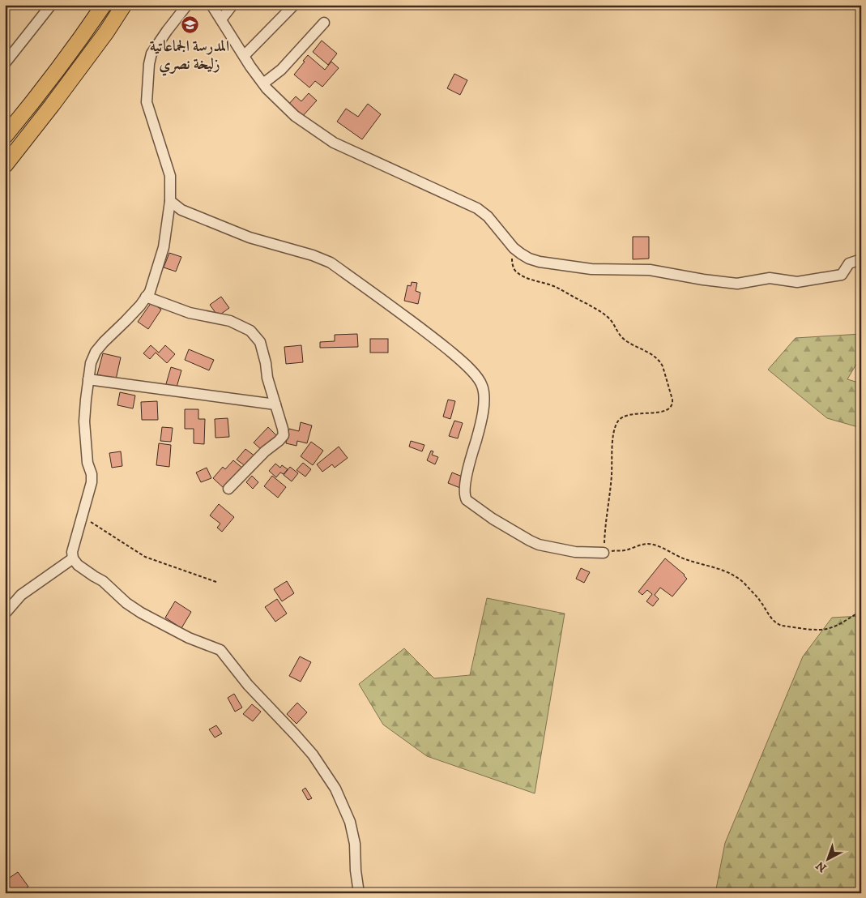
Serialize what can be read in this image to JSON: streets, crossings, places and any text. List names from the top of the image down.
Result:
{
  "places": {
    "school or university": ["المدرسة الجماعاتية زليخة نصري"]
  },
  "north": "bottom left"
}
